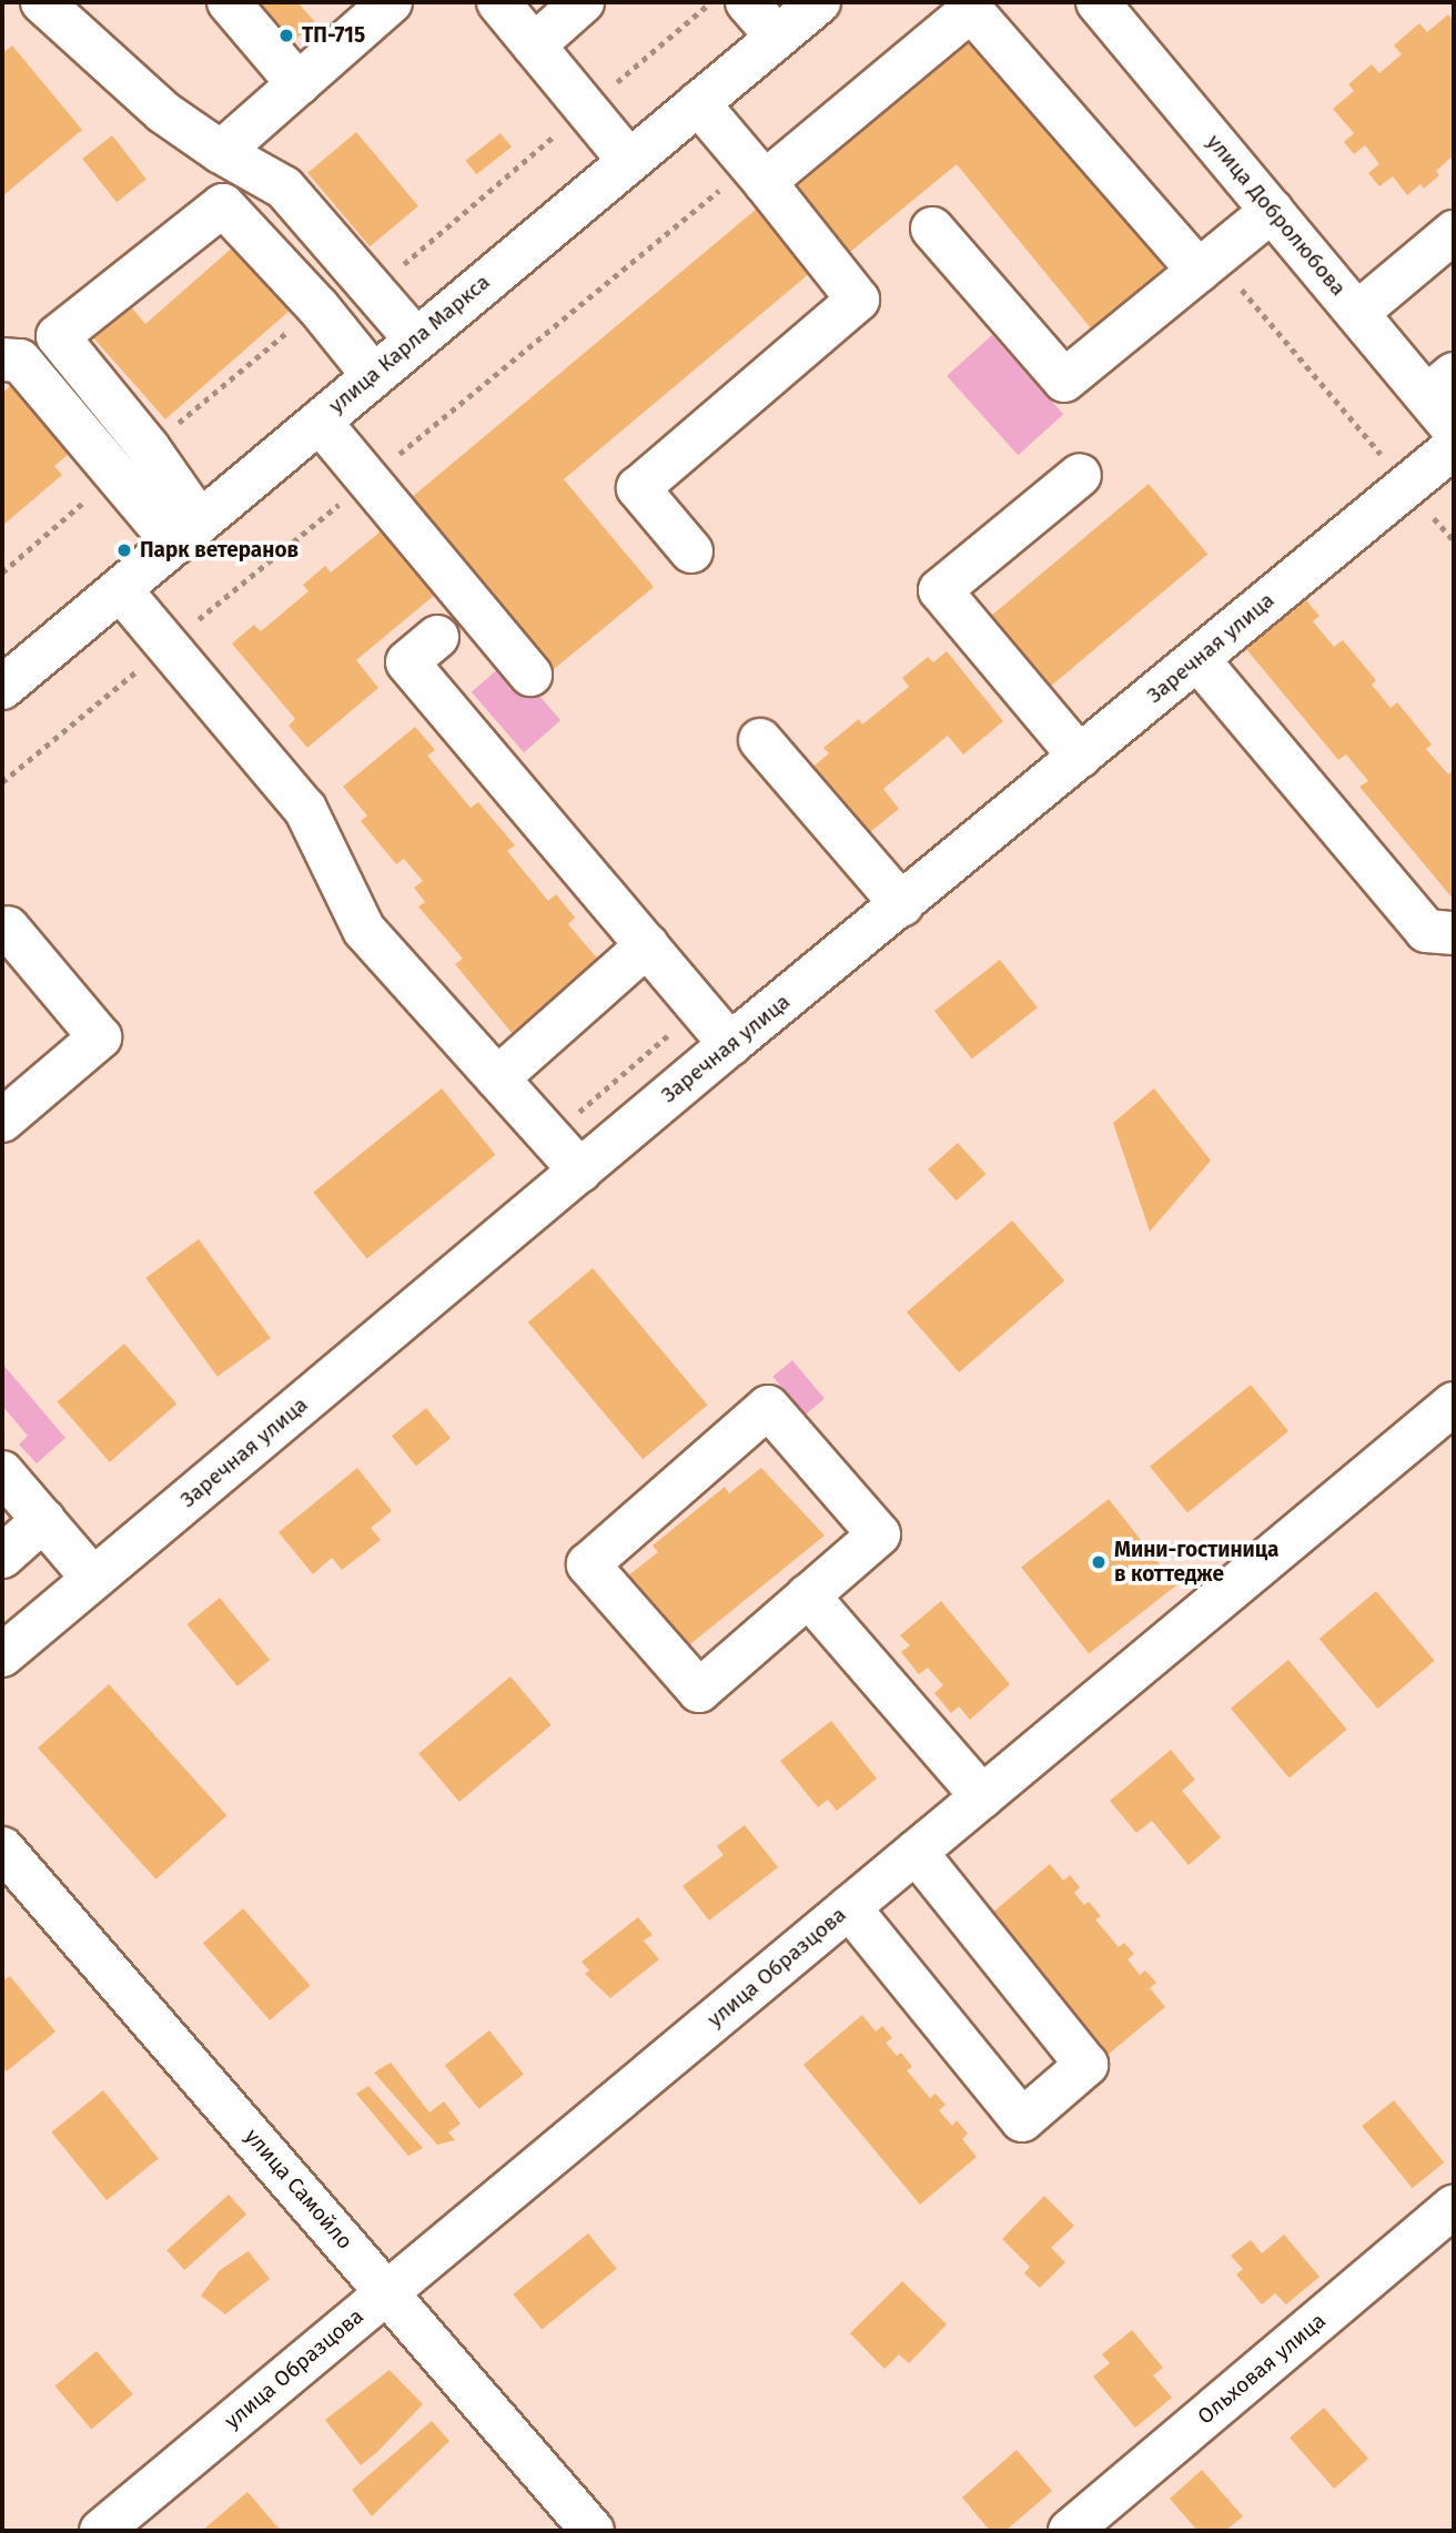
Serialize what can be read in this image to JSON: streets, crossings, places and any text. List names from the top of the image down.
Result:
{
  "streets": {
    "street": [
      "улица Добролюбова",
      "улица Карла Маркса",
      "Заречная улица",
      "улица Образцова",
      "улица Самойло",
      "Ольховая улица"
    ]
  },
  "crossings": [
    ["улица Образцова", "улица Самойло"]
  ],
  "places": ["ТП-715", "Парк ветеранов", "Мини-гостиница в коттедже"]
}
